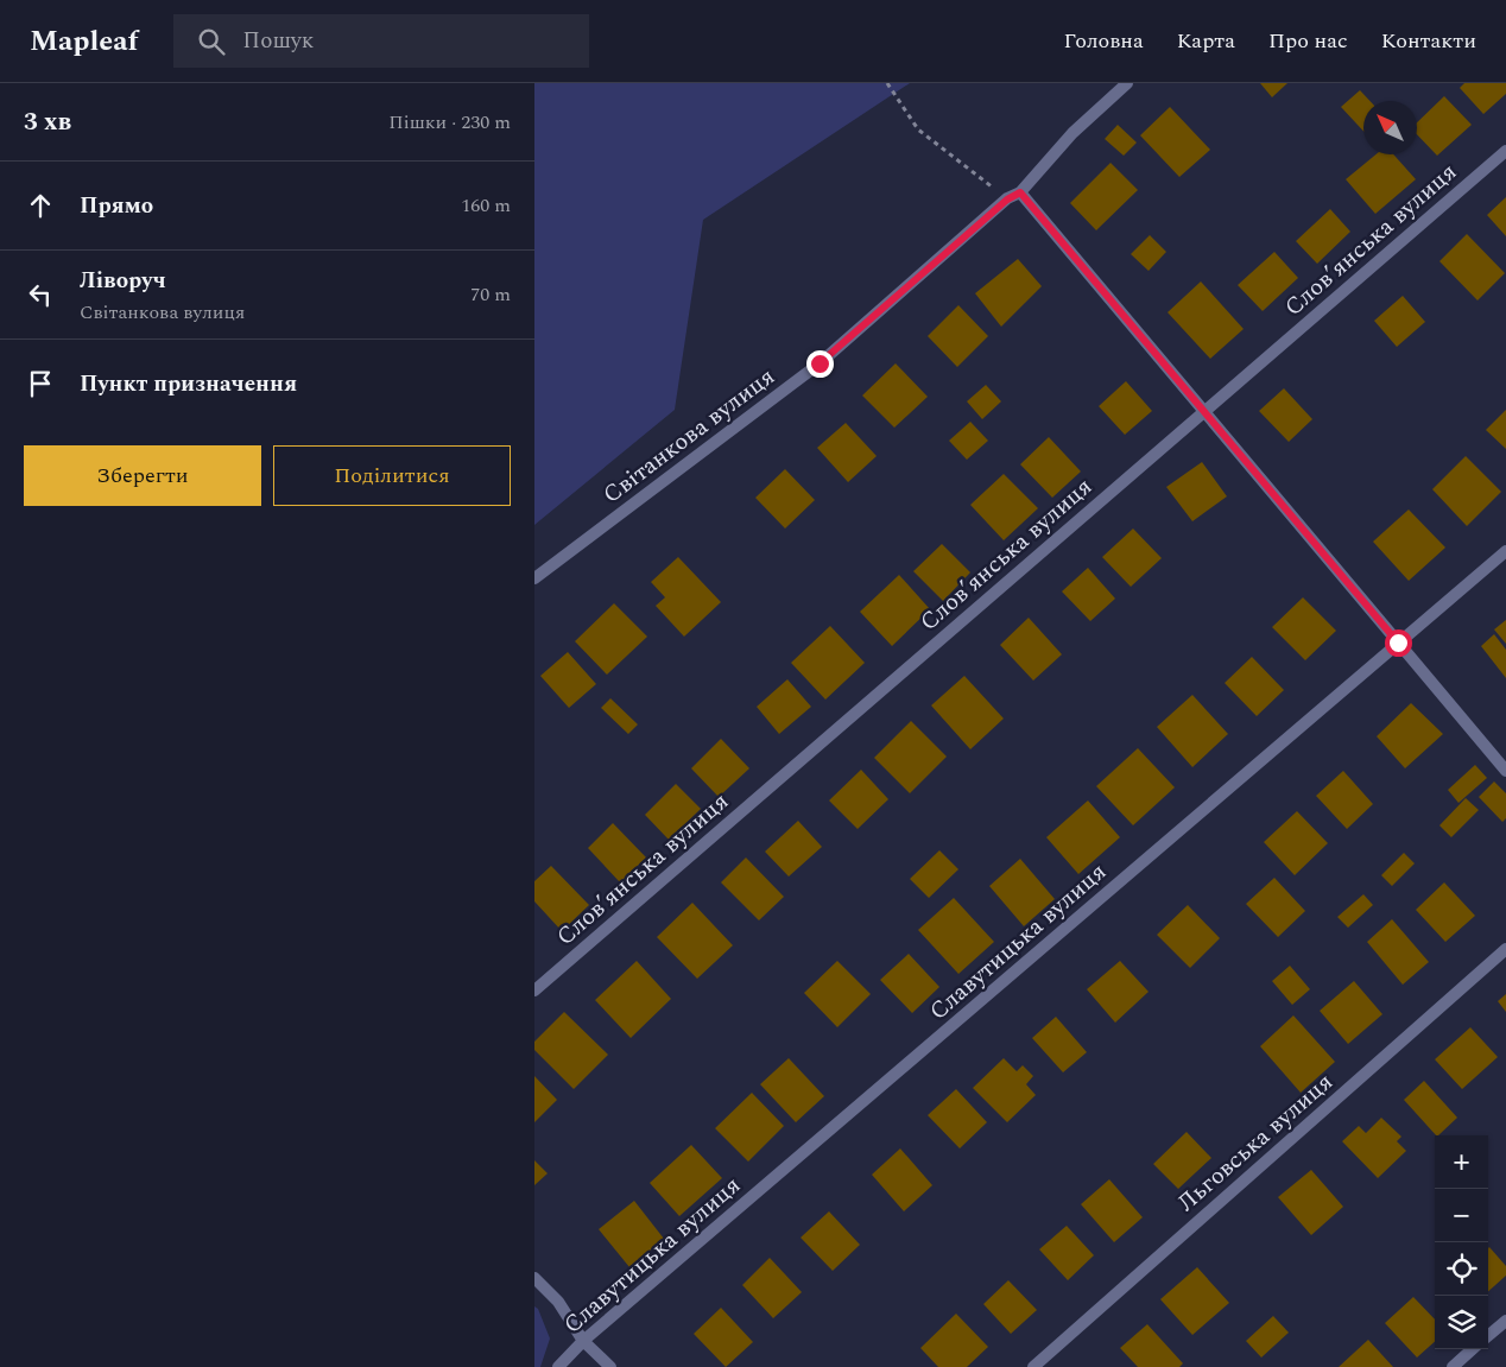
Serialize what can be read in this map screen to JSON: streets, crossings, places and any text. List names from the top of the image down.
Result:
{
  "streets": {
    "street": [
      "Словʼянська вулиця",
      "Світанкова вулиця",
      "Славутицька вулиця",
      "Льговська вулиця"
    ]
  },
  "north": "top left",
  "page": {
    "header": "Mapleaf",
    "search": "Пошук",
    "nav": [
      "Головна",
      "Карта",
      "Про нас",
      "Контакти"
    ],
    "heading": ["3 хв", "Пішки · 230 m"],
    "list": [
      ["Прямо", "160 m"],
      ["Ліворуч", "Світанкова вулиця", "70 m"],
      "Пункт призначення"
    ],
    "buttons": ["Зберегти", "Поділитися"],
    "map_buttons": ["+", "−"]
  }
}
